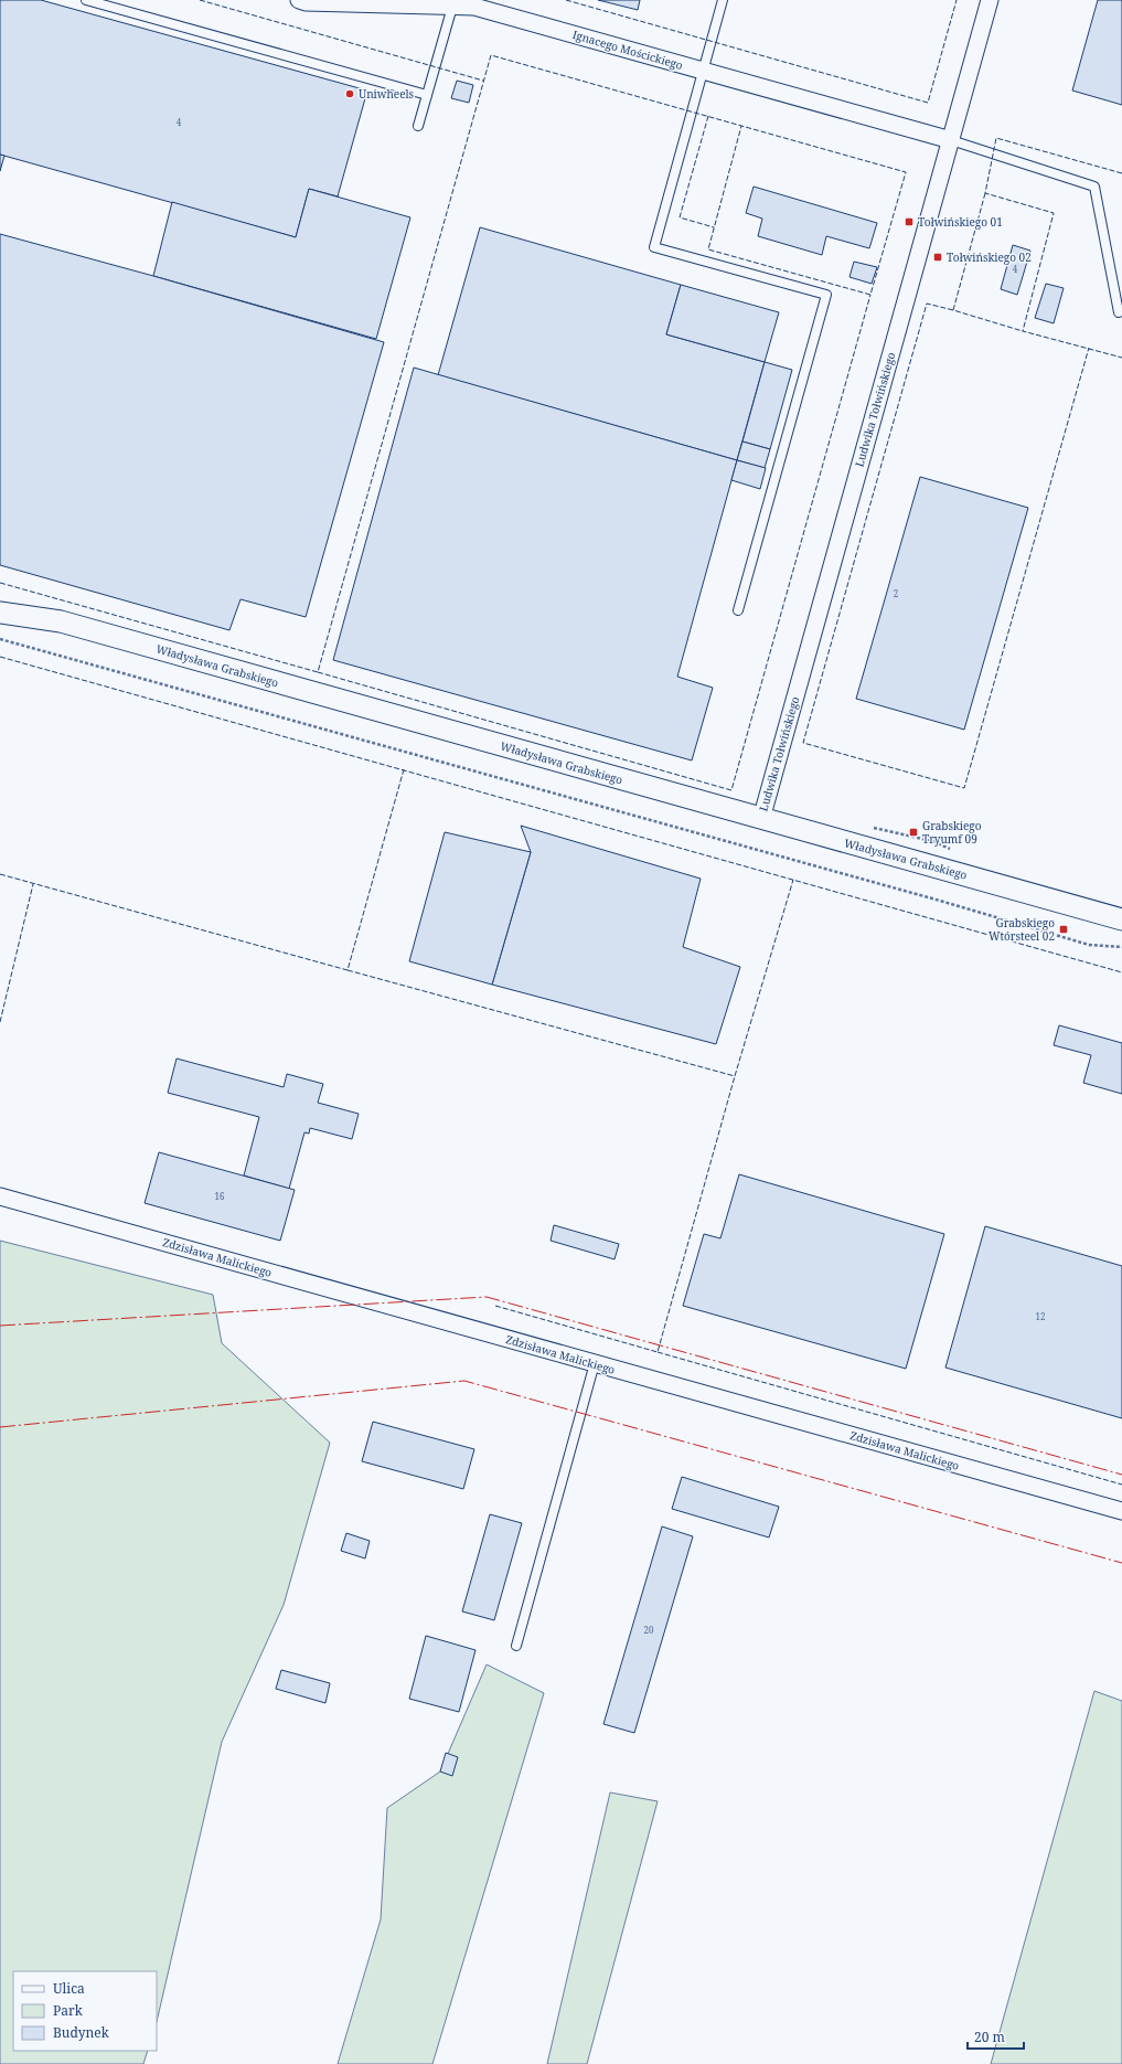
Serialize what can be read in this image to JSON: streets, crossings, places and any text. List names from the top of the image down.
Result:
{
  "streets": {
    "street": [
      "Ignacego Mościckiego",
      "Ludwika Tołwińskiego",
      "Władysława Grabskiego",
      "Zdzisława Malickiego"
    ]
  },
  "crossings": [
    ["Ignacego Mościckiego", "Ludwika Tołwińskiego"],
    ["Ludwika Tołwińskiego", "Władysława Grabskiego"]
  ],
  "places": {
    "other": ["Uniwheels"],
    "transit": [
      "Tołwińskiego 01",
      "Tołwińskiego 02",
      "Grabskiego Tryumf 09",
      "Grabskiego Wtórsteel 02"
    ]
  },
  "house_numbers": [
    "4",
    "4",
    "2",
    "16",
    "12",
    "20"
  ],
  "legend": ["Ulica", "Park", "Budynek"],
  "scale_bar": "20 m"
}
